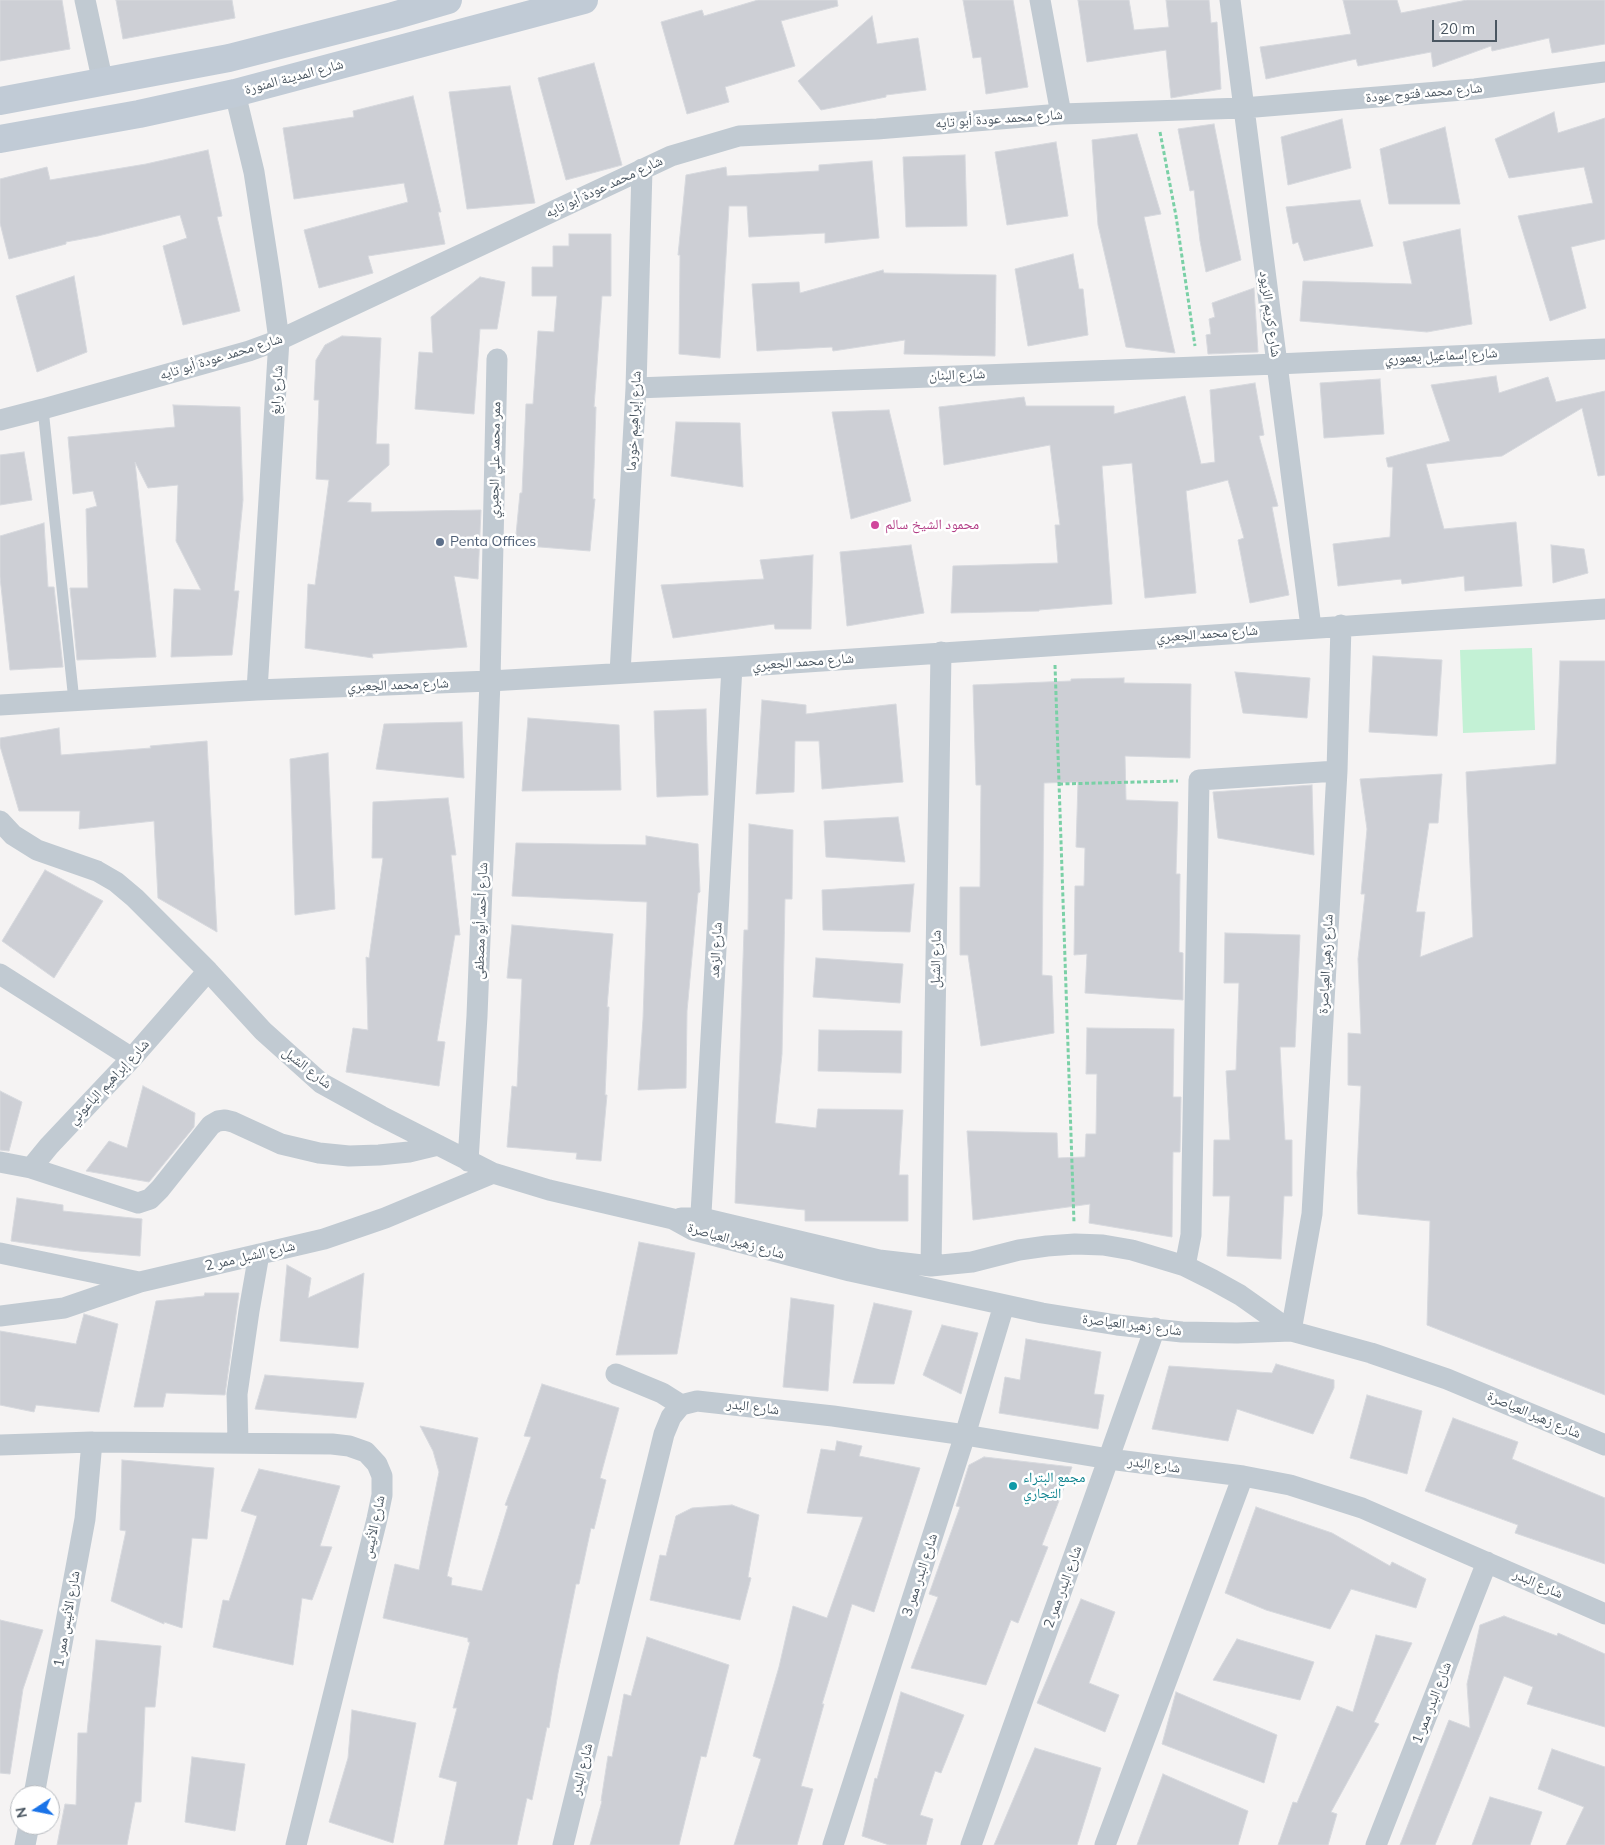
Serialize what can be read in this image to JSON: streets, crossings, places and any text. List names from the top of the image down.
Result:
{
  "streets": {
    "main road": ["شارع المدينة المنورة"],
    "street": [
      "شارع محمد فتوح عودة",
      "شارع محمد عودة أبو تايه",
      "شارع كريم الزيود",
      "شارع إسماعيل يعموري",
      "شارع البنان",
      "شارع رابغ",
      "شارع إبراهيم خورما",
      "ممر محمد علي الجعبري",
      "شارع محمد الجعبري",
      "شارع أحمد أبو مصطفى",
      "شارع الزهد",
      "شارع الشبل",
      "شارع زهير العياصرة",
      "شارع إبراهيم الباعوني",
      "شارع الشبل ممر 2",
      "شارع البدر",
      "شارع الأنيس",
      "شارع البدر ممر 3",
      "شارع البدر ممر 2",
      "شارع الأنيس ممر 1",
      "شارع البدر ممر 1"
    ]
  },
  "crossings": [
    ["شارع المدينة المنورة", "شارع رابغ"],
    ["شارع محمد فتوح عودة", "شارع محمد عودة أبو تايه"],
    ["شارع محمد فتوح عودة", "شارع كريم الزيود"],
    ["شارع محمد عودة أبو تايه", "شارع كريم الزيود"],
    ["شارع محمد عودة أبو تايه", "شارع رابغ"],
    ["شارع محمد عودة أبو تايه", "شارع إبراهيم خورما"],
    ["شارع كريم الزيود", "شارع إسماعيل يعموري"],
    ["شارع كريم الزيود", "شارع البنان"],
    ["شارع كريم الزيود", "شارع محمد الجعبري"],
    ["شارع إسماعيل يعموري", "شارع البنان"],
    ["شارع البنان", "شارع إبراهيم خورما"],
    ["شارع رابغ", "شارع محمد الجعبري"],
    ["شارع إبراهيم خورما", "شارع محمد الجعبري"],
    ["ممر محمد علي الجعبري", "شارع محمد الجعبري"],
    ["ممر محمد علي الجعبري", "شارع أحمد أبو مصطفى"],
    ["شارع محمد الجعبري", "شارع أحمد أبو مصطفى"],
    ["شارع محمد الجعبري", "شارع الزهد"],
    ["شارع محمد الجعبري", "شارع الشبل"],
    ["شارع محمد الجعبري", "شارع زهير العياصرة"],
    ["شارع أحمد أبو مصطفى", "شارع الشبل"],
    ["شارع الزهد", "شارع زهير العياصرة"],
    ["شارع الشبل", "شارع زهير العياصرة"],
    ["شارع الشبل", "شارع إبراهيم الباعوني"],
    ["شارع الشبل", "شارع الشبل ممر 2"],
    ["شارع زهير العياصرة", "شارع البدر ممر 3"],
    ["شارع زهير العياصرة", "شارع البدر ممر 2"],
    ["شارع البدر", "شارع البدر ممر 3"],
    ["شارع البدر", "شارع البدر ممر 2"],
    ["شارع البدر", "شارع البدر ممر 1"],
    ["شارع الأنيس", "شارع الأنيس ممر 1"]
  ],
  "places": ["محمود الشيخ سالم", "Penta Offices", "مجمع البتراء التجاري"],
  "scale_bar": "20 m",
  "north": "left"
}
